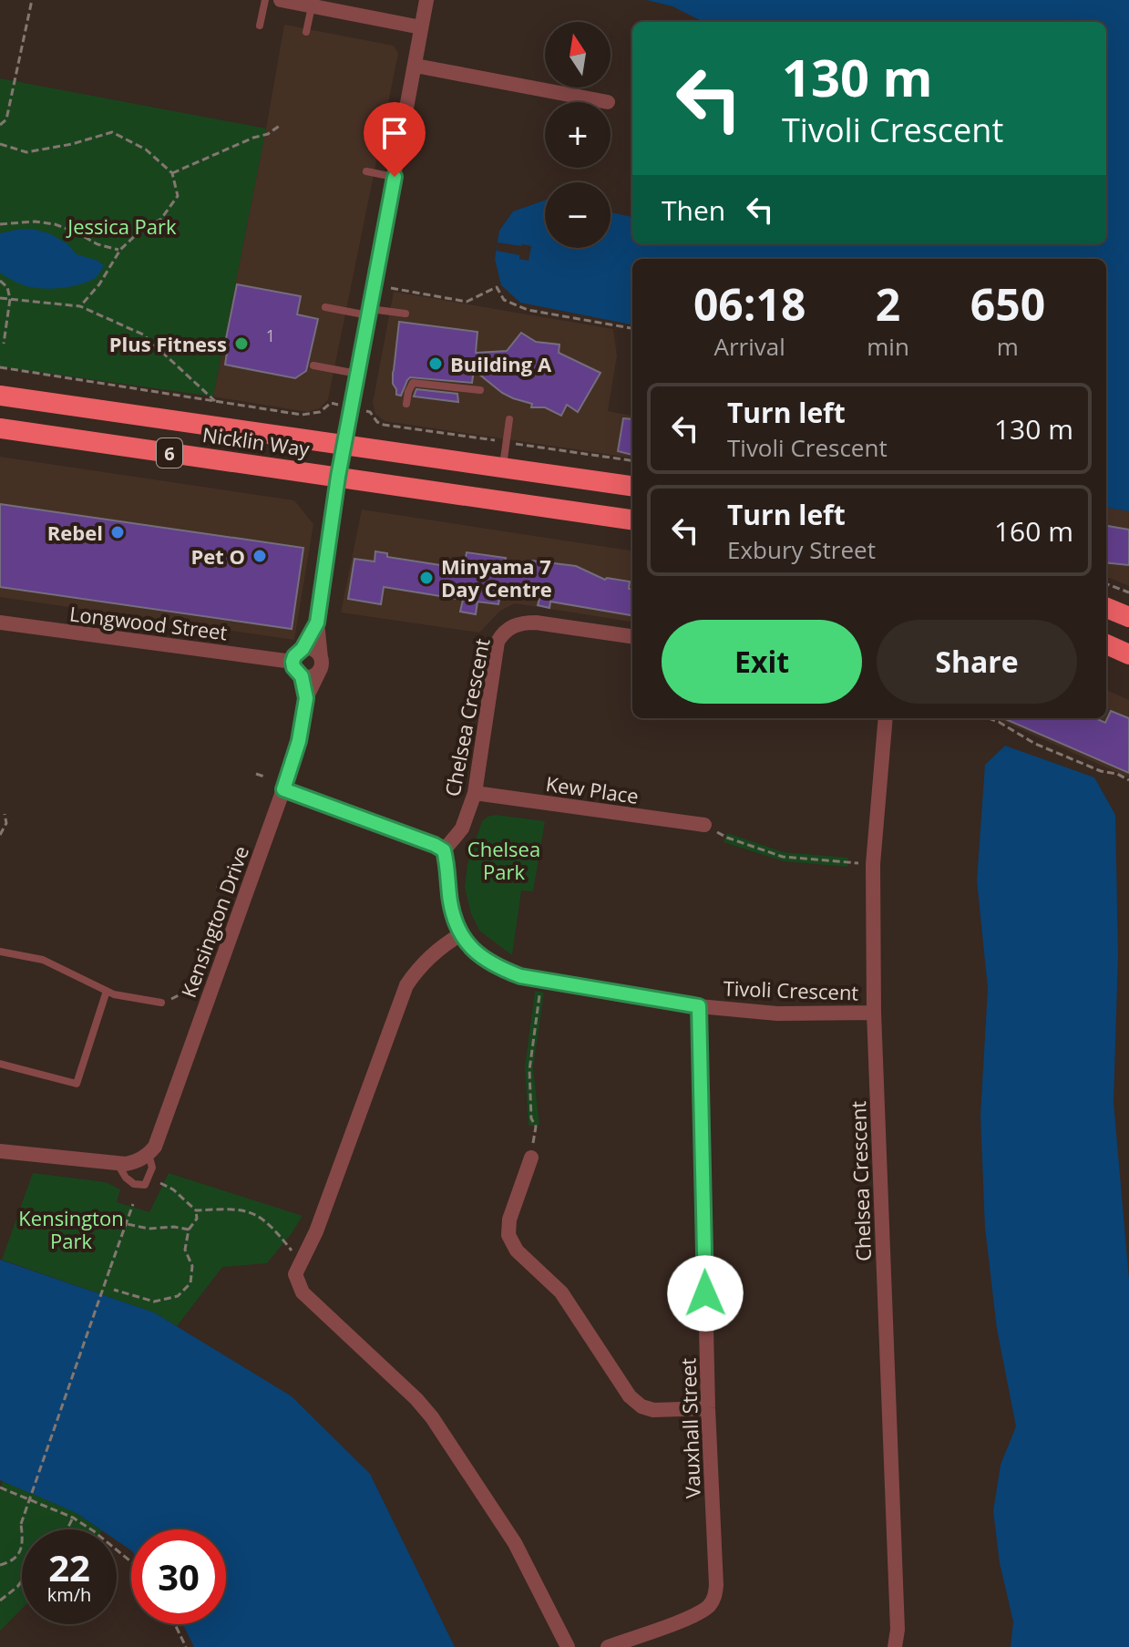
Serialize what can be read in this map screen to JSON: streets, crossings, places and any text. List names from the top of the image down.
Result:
{
  "streets": {
    "highway": ["Nicklin Way", "6"],
    "street": [
      "Longwood Street",
      "Chelsea Crescent",
      "Kew Place",
      "Kensington Drive",
      "Tivoli Crescent",
      "Vauxhall Street"
    ]
  },
  "crossings": [
    ["Longwood Street", "Kensington Drive"],
    ["Chelsea Crescent", "Kew Place"],
    ["Chelsea Crescent", "Tivoli Crescent"],
    ["Tivoli Crescent", "Vauxhall Street"]
  ],
  "parks": ["Jessica Park", "Chelsea Park", "Kensington Park"],
  "places": [
    "Plus Fitness",
    "Building A",
    "Rebel",
    "Pet O",
    "Minyama 7 Day Centre"
  ],
  "house_numbers": ["1"],
  "north": "top",
  "page": {
    "map_buttons": ["+", "−"],
    "turn": ["130 m", "Tivoli Crescent"],
    "then": "Then",
    "eta": [
      "06:18",
      "Arrival",
      "2",
      "min",
      "650",
      "m"
    ],
    "list": [
      {
        "name": "Turn left",
        "note": "Tivoli Crescent",
        "value": "130 m"
      },
      {
        "name": "Turn left",
        "note": "Exbury Street",
        "value": "160 m"
      }
    ],
    "buttons": ["Exit", "Share"],
    "speed": "22 km/h",
    "limit": "30"
  }
}
